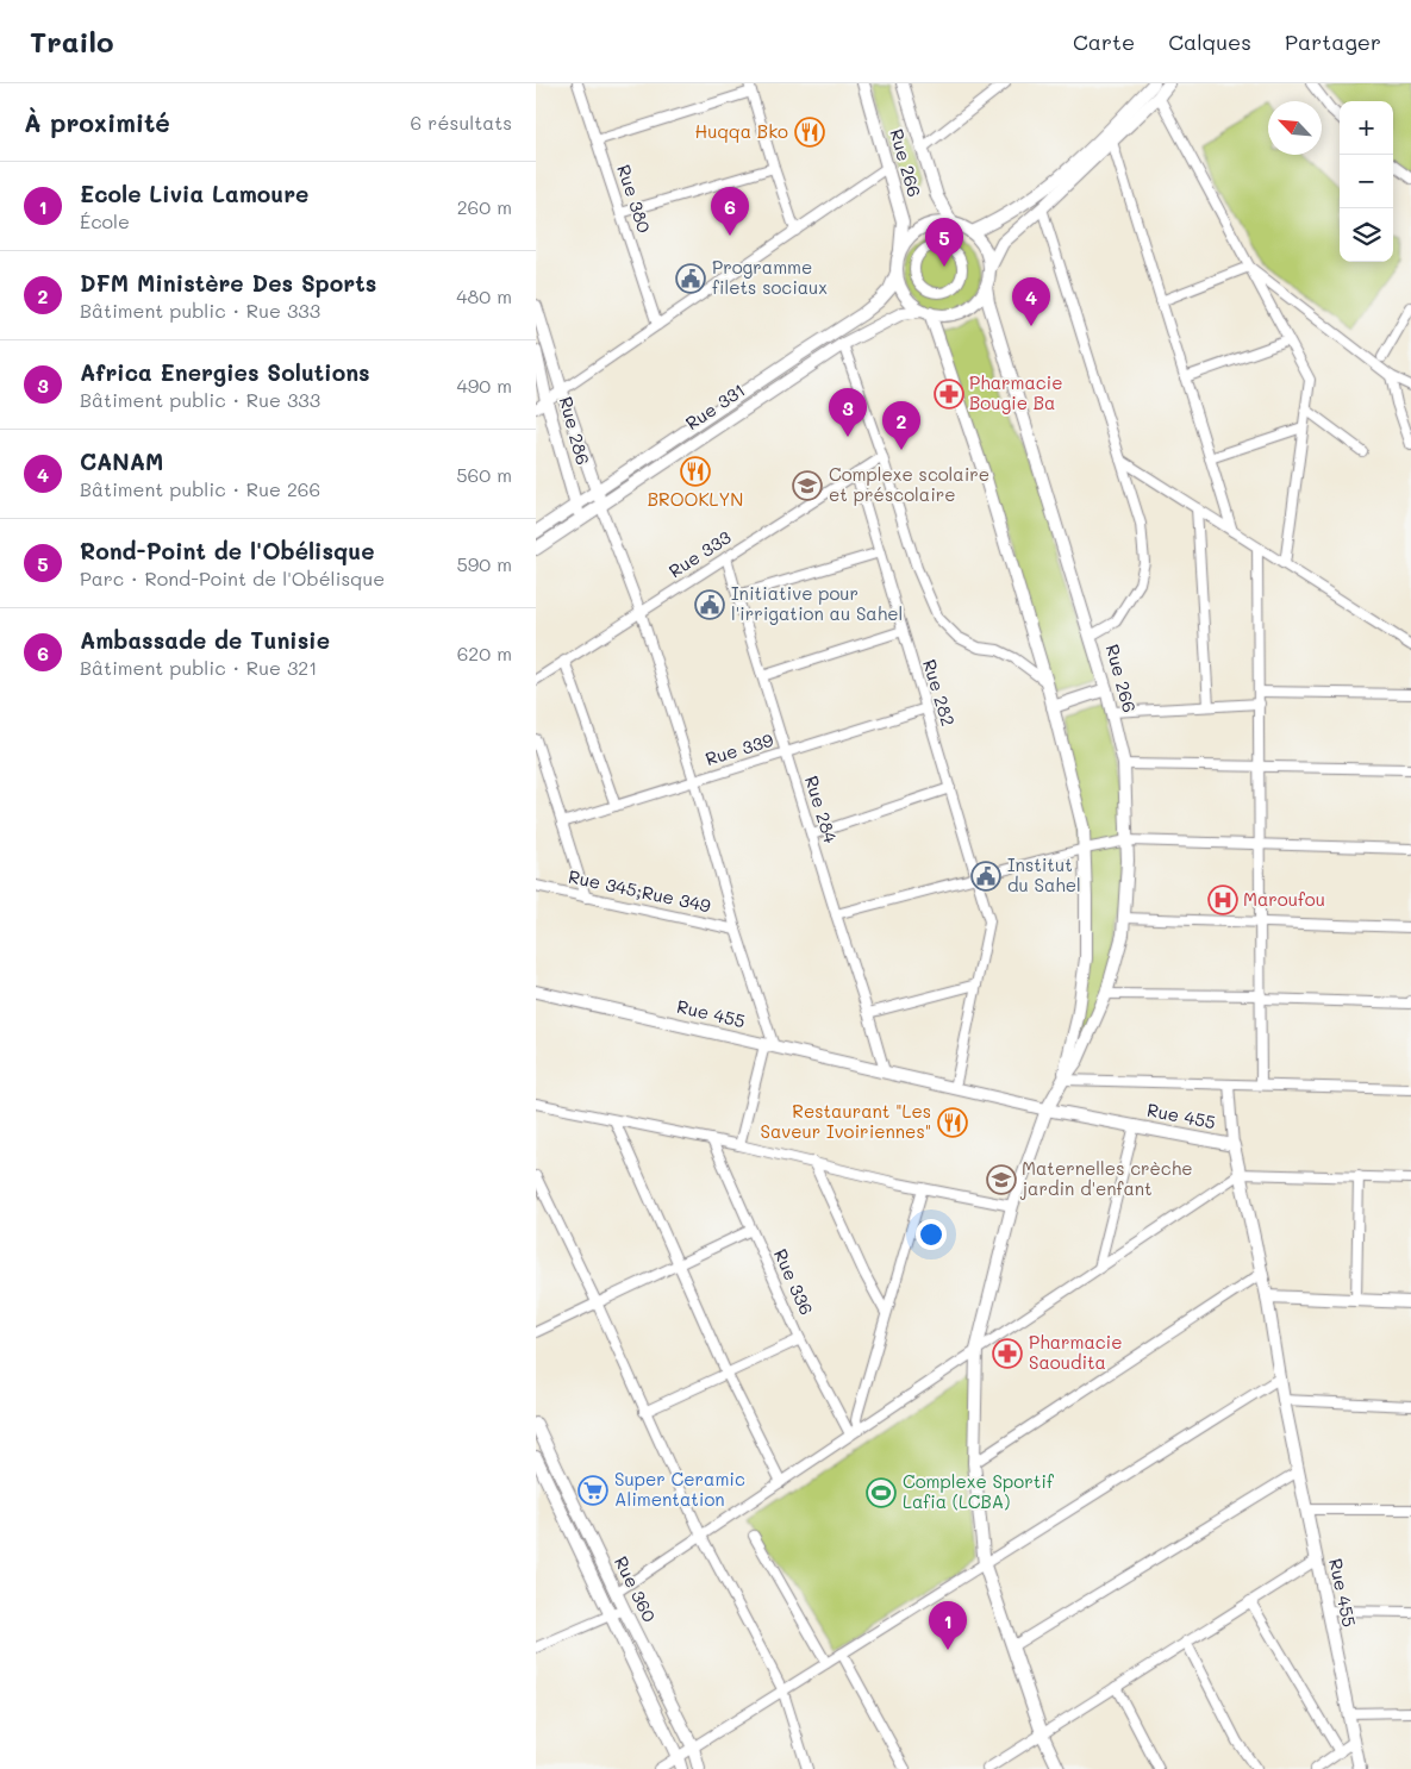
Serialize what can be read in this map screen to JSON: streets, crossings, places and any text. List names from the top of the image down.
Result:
{
  "streets": {
    "street": [
      "Rue 266",
      "Rue 380",
      "Rue 331",
      "Rue 286",
      "Rue 333",
      "Rue 282",
      "Rue 339",
      "Rue 284",
      "Rue 345;Rue 349",
      "Rue 455",
      "Rue 336",
      "Rue 360"
    ]
  },
  "crossings": [
    ["Rue 266", "Rue 331"],
    ["Rue 266", "Rue 455"],
    ["Rue 331", "Rue 286"],
    ["Rue 333", "Rue 282"],
    ["Rue 333", "Rue 284"],
    ["Rue 282", "Rue 339"],
    ["Rue 339", "Rue 284"],
    ["Rue 284", "Rue 455"]
  ],
  "places": {
    "restaurant": ["Huqqa Bko", "BROOKLYN", "Restaurant \"Les Saveur Ivoiriennes\""],
    "public building": ["Programme filets sociaux", "Initiative pour l'irrigation au Sahel", "Institut du Sahel"],
    "pharmacy": ["Pharmacie Bougie Ba", "Pharmacie Saoudita"],
    "school or university": ["Complexe scolaire et préscolaire", "Maternelles crèche jardin d'enfant"],
    "hospital": ["Maroufou"],
    "supermarket": ["Super Ceramic Alimentation"],
    "sports": ["Complexe Sportif Lafia (LCBA)"]
  },
  "north": "top left",
  "page": {
    "header": "Trailo",
    "nav": ["Carte", "Calques", "Partager"],
    "heading": ["À proximité", "6 résultats"],
    "map_buttons": ["+", "−"],
    "list": [
      {
        "mark": "1",
        "name": "Ecole Livia Lamoure",
        "note": "École",
        "value": "260 m"
      },
      {
        "mark": "2",
        "name": "DFM Ministère Des Sports",
        "note": "Bâtiment public · Rue 333",
        "value": "480 m"
      },
      {
        "mark": "3",
        "name": "Africa Energies Solutions",
        "note": "Bâtiment public · Rue 333",
        "value": "490 m"
      },
      {
        "mark": "4",
        "name": "CANAM",
        "note": "Bâtiment public · Rue 266",
        "value": "560 m"
      },
      {
        "mark": "5",
        "name": "Rond-Point de l'Obélisque",
        "note": "Parc · Rond-Point de l'Obélisque",
        "value": "590 m"
      },
      {
        "mark": "6",
        "name": "Ambassade de Tunisie",
        "note": "Bâtiment public · Rue 321",
        "value": "620 m"
      }
    ],
    "pins": [
      "6",
      "5",
      "4",
      "3",
      "2",
      "1"
    ]
  }
}
